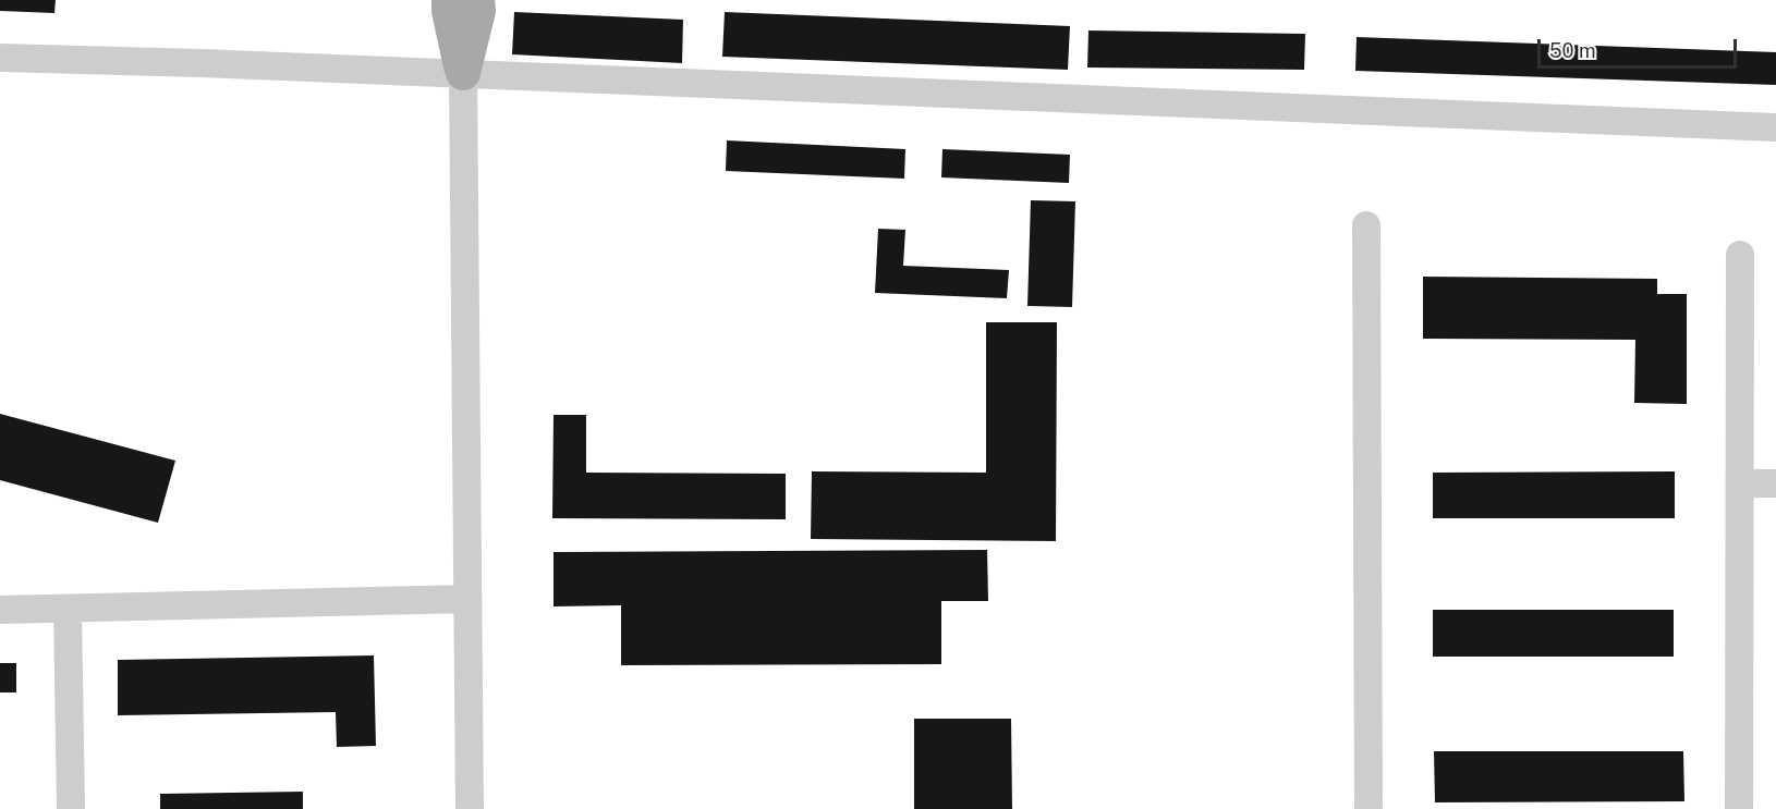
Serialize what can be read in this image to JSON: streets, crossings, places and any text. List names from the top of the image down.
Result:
{
  "scale_bar": "50 m"
}
